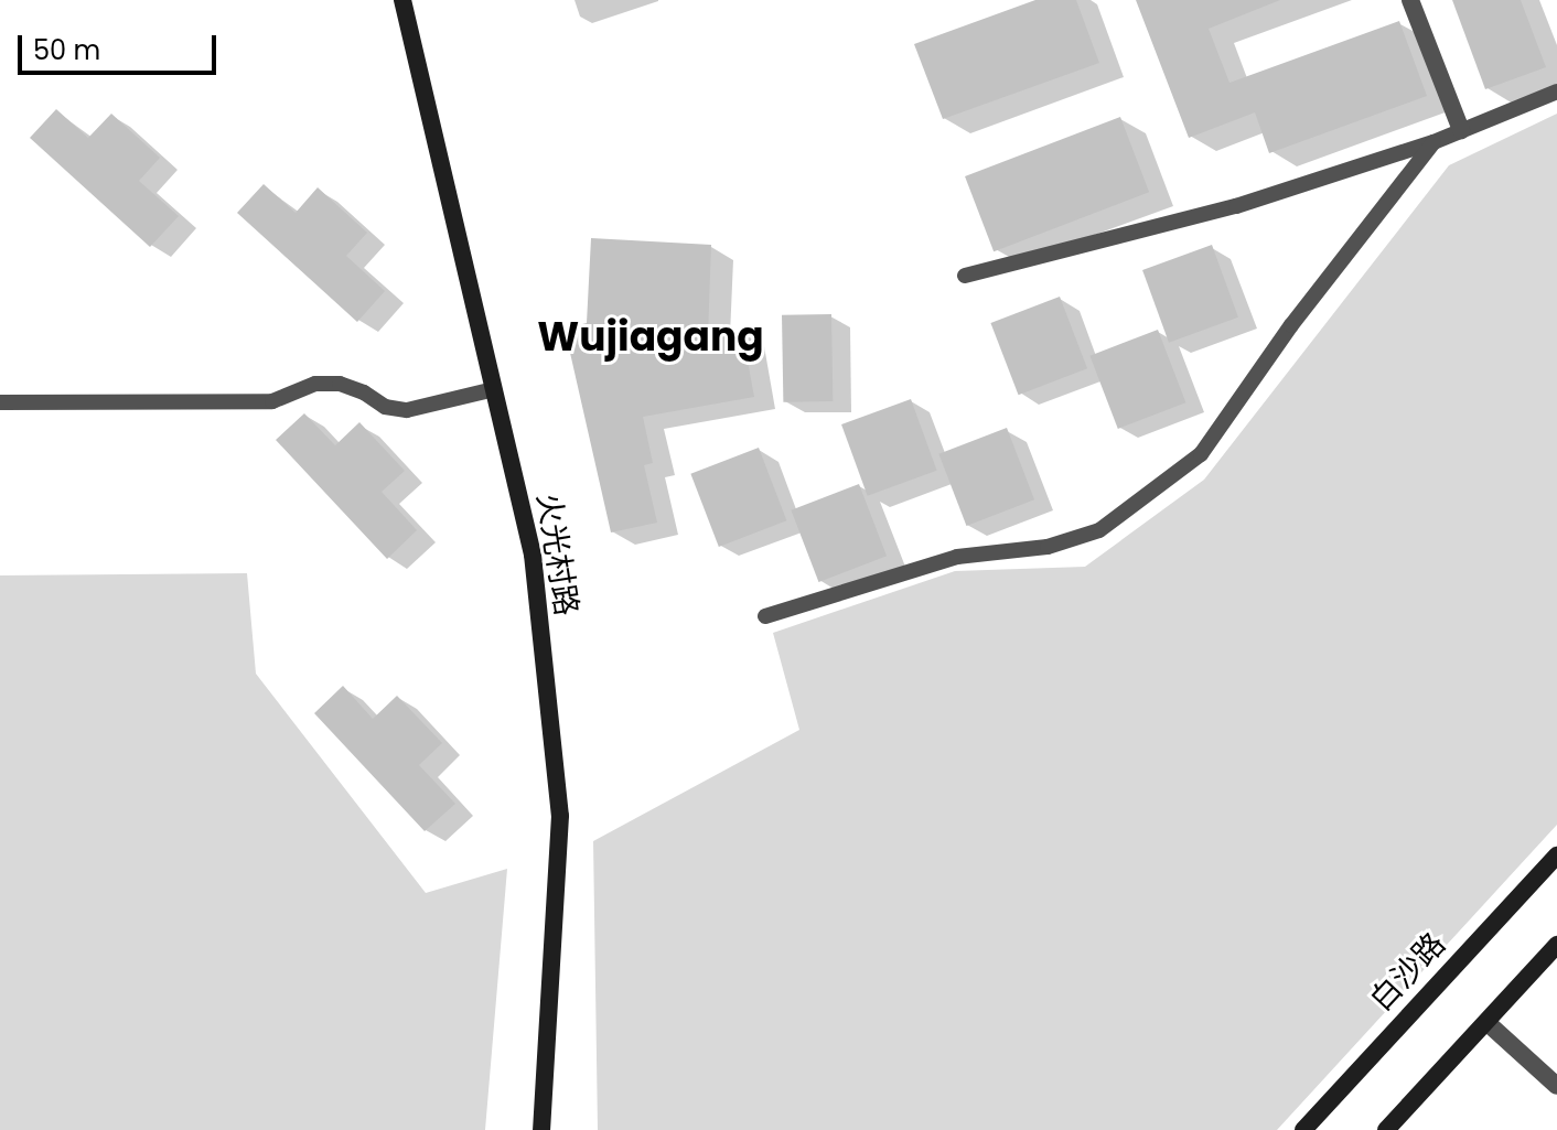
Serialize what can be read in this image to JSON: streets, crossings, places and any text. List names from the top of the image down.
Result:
{
  "streets": {
    "street": ["火光村路", "白沙路"]
  },
  "districts": ["Wujiagang"],
  "scale_bar": "50 m"
}
